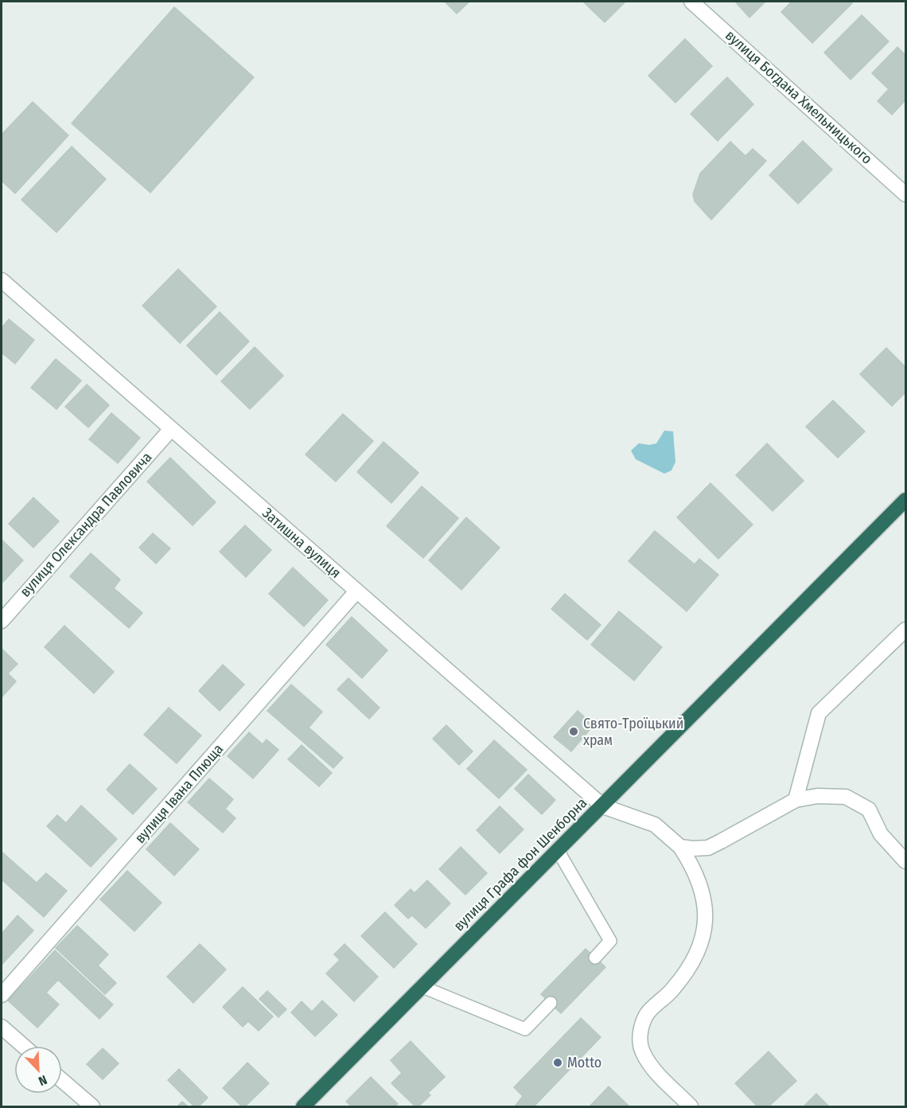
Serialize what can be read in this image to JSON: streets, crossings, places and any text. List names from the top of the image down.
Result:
{
  "streets": {
    "highway": ["вулиця Графа фон Шенборна"],
    "street": [
      "вулиця Богдана Хмельницького",
      "вулиця Олександра Павловича",
      "Затишна вулиця",
      "вулиця Івана Плюща"
    ]
  },
  "crossings": [
    ["вулиця Олександра Павловича", "Затишна вулиця"],
    ["Затишна вулиця", "вулиця Івана Плюща"],
    ["Затишна вулиця", "вулиця Графа фон Шенборна"]
  ],
  "places": ["Свято-Троїцький храм", "Motto"],
  "north": "bottom right"
}
